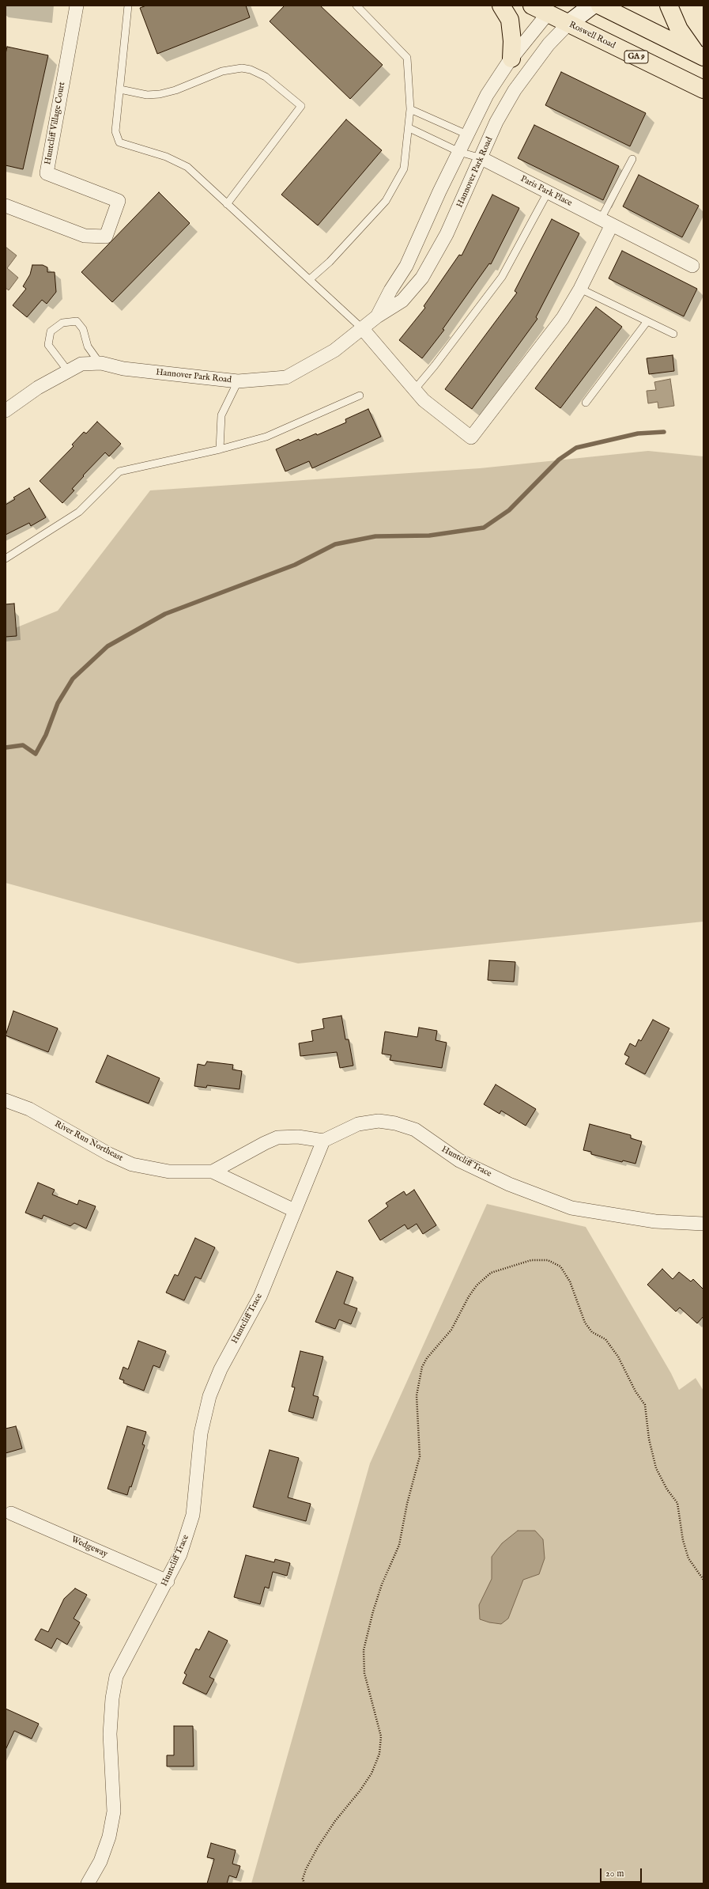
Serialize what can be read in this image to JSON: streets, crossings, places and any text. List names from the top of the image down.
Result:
{
  "streets": {
    "main road": ["Roswell Road", "GA 9"],
    "street": [
      "Huntcliff Village Court",
      "Hannover Park Road",
      "Paris Park Place",
      "River Run Northeast",
      "Huntcliff Trace",
      "Wedgeway"
    ]
  },
  "crossings": [
    ["Roswell Road", "Hannover Park Road"],
    ["Hannover Park Road", "Paris Park Place"],
    ["River Run Northeast", "Huntcliff Trace"],
    ["Huntcliff Trace", "Wedgeway"]
  ],
  "scale_bar": "20 m"
}
